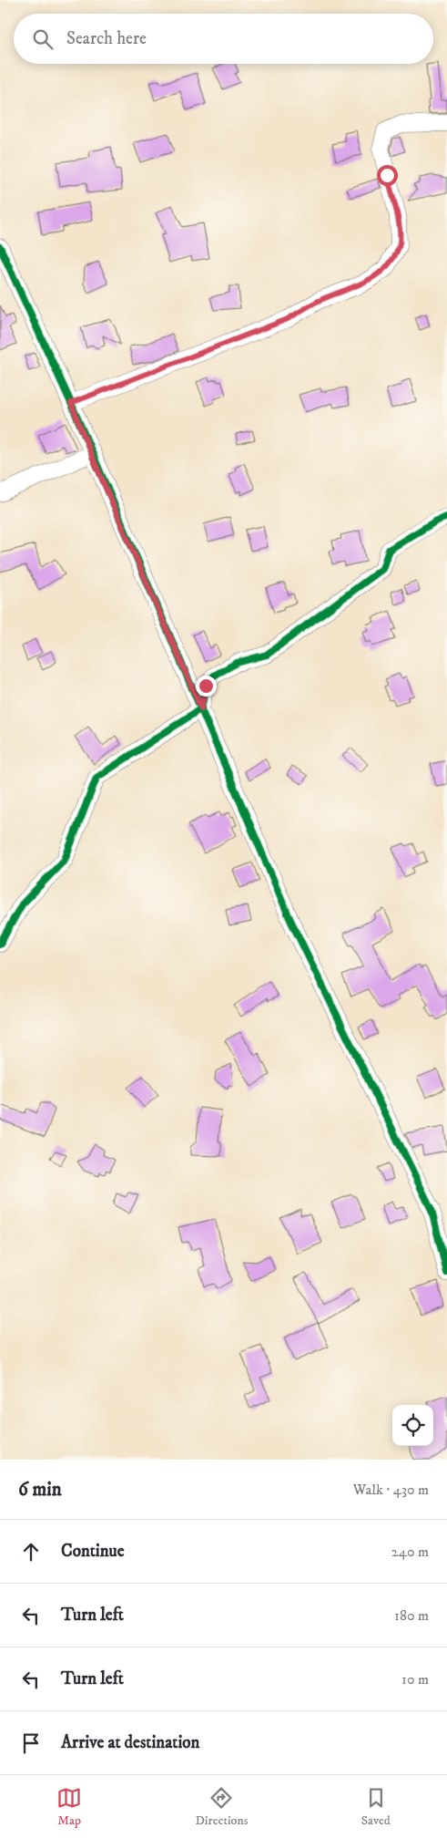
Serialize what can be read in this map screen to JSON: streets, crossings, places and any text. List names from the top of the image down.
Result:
{
  "page": {
    "search": "Search here",
    "heading": ["6 min", "Walk · 430 m"],
    "list": [
      ["Continue", "240 m"],
      ["Turn left", "180 m"],
      ["Turn left", "10 m"],
      "Arrive at destination"
    ],
    "nav": ["Map", "Directions", "Saved"]
  }
}
